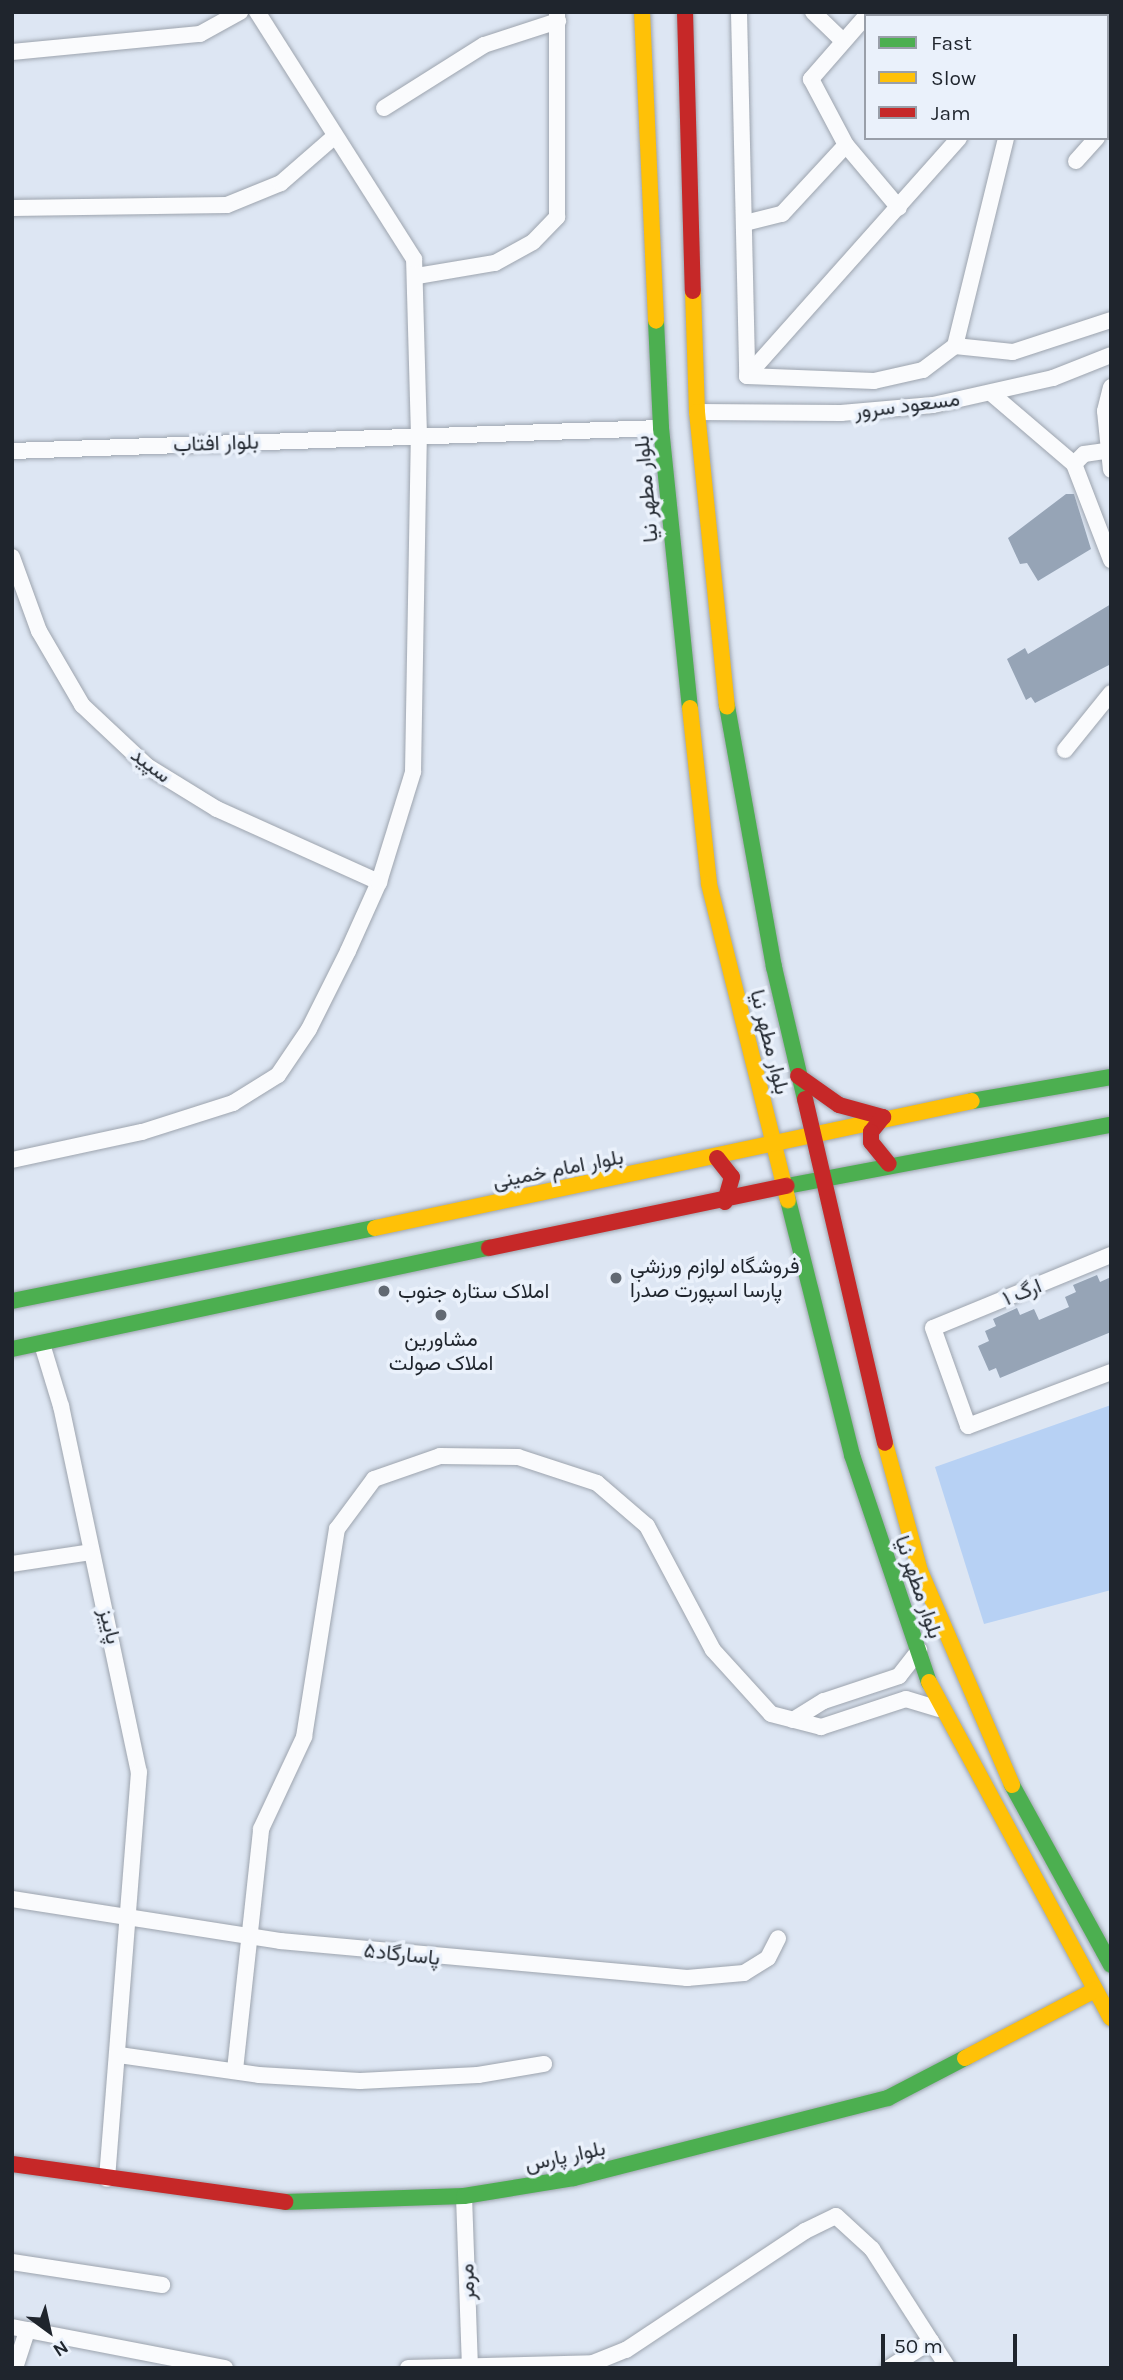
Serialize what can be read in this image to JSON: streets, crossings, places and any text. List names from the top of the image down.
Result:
{
  "streets": {
    "main road": ["بلوار مطهر نیا", "بلوار امام خمینی", "بلوار پارس"],
    "street": [
      "مسعود سرور",
      "بلوار افتاب",
      "سپید",
      "ارگ ۱",
      "پاییز",
      "پاسارگاد۵",
      "مرمر"
    ]
  },
  "crossings": [
    ["مسعود سرور", "بلوار مطهر نیا"],
    ["بلوار افتاب", "بلوار مطهر نیا"],
    ["بلوار مطهر نیا", "بلوار امام خمینی"],
    ["بلوار مطهر نیا", "بلوار پارس"],
    ["پاییز", "پاسارگاد۵"],
    ["پاییز", "بلوار پارس"],
    ["بلوار پارس", "مرمر"]
  ],
  "places": ["فروشگاه لوازم ورزشي پارسا اسپورت صدرا", "املاک ستاره جنوب", "مشاورین املاک صولت"],
  "legend": ["Fast", "Slow", "Jam"],
  "scale_bar": "50 m",
  "north": "bottom right"
}
